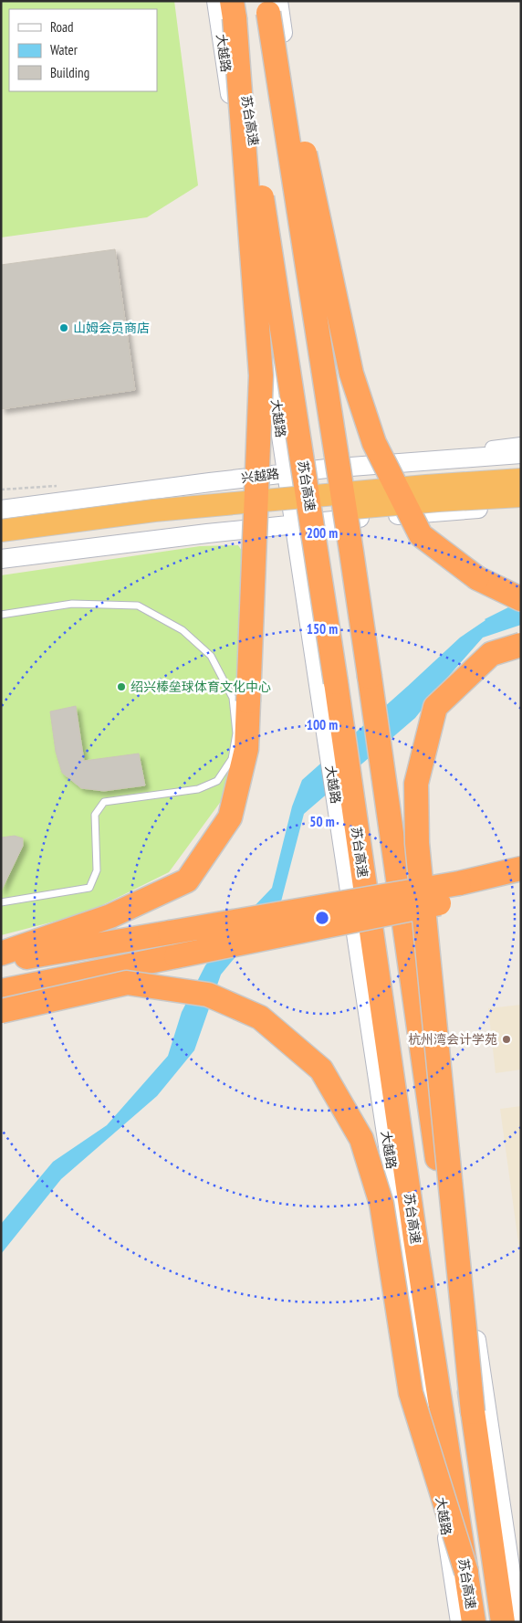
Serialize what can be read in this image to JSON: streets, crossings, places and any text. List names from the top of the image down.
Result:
{
  "streets": {
    "highway": ["苏台高速"],
    "main road": ["大越路", "兴越路"]
  },
  "crossings": [
    ["大越路", "兴越路"]
  ],
  "places": ["山姆会员商店", "绍兴棒垒球体育文化中心", "杭州湾会计学苑"],
  "legend": ["Road", "Water", "Building"],
  "rings": [
    "200 m",
    "150 m",
    "100 m",
    "50 m"
  ]
}
